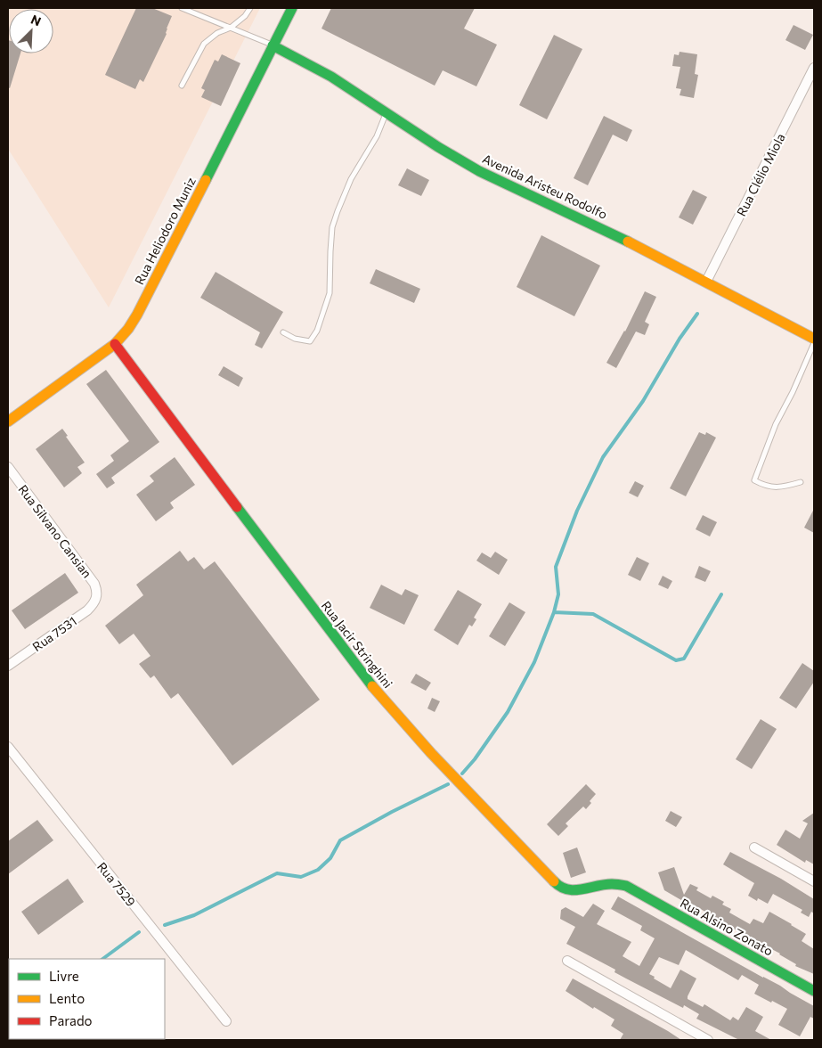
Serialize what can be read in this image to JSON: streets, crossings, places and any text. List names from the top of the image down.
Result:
{
  "streets": {
    "street": [
      "Rua Clélio Miola",
      "Avenida Aristeu Rodolfo",
      "Rua Heliodoro Muniz",
      "Rua Silvano Cansian",
      "Rua 7531",
      "Rua Jacir Stringhini",
      "Rua 7529",
      "Rua Alsino Zonato"
    ]
  },
  "crossings": [
    ["Rua Clélio Miola", "Avenida Aristeu Rodolfo"],
    ["Avenida Aristeu Rodolfo", "Rua Heliodoro Muniz"],
    ["Rua Heliodoro Muniz", "Rua Jacir Stringhini"],
    ["Rua Silvano Cansian", "Rua 7531"],
    ["Rua Jacir Stringhini", "Rua Alsino Zonato"]
  ],
  "legend": ["Livre", "Lento", "Parado"],
  "north": "top right"
}
